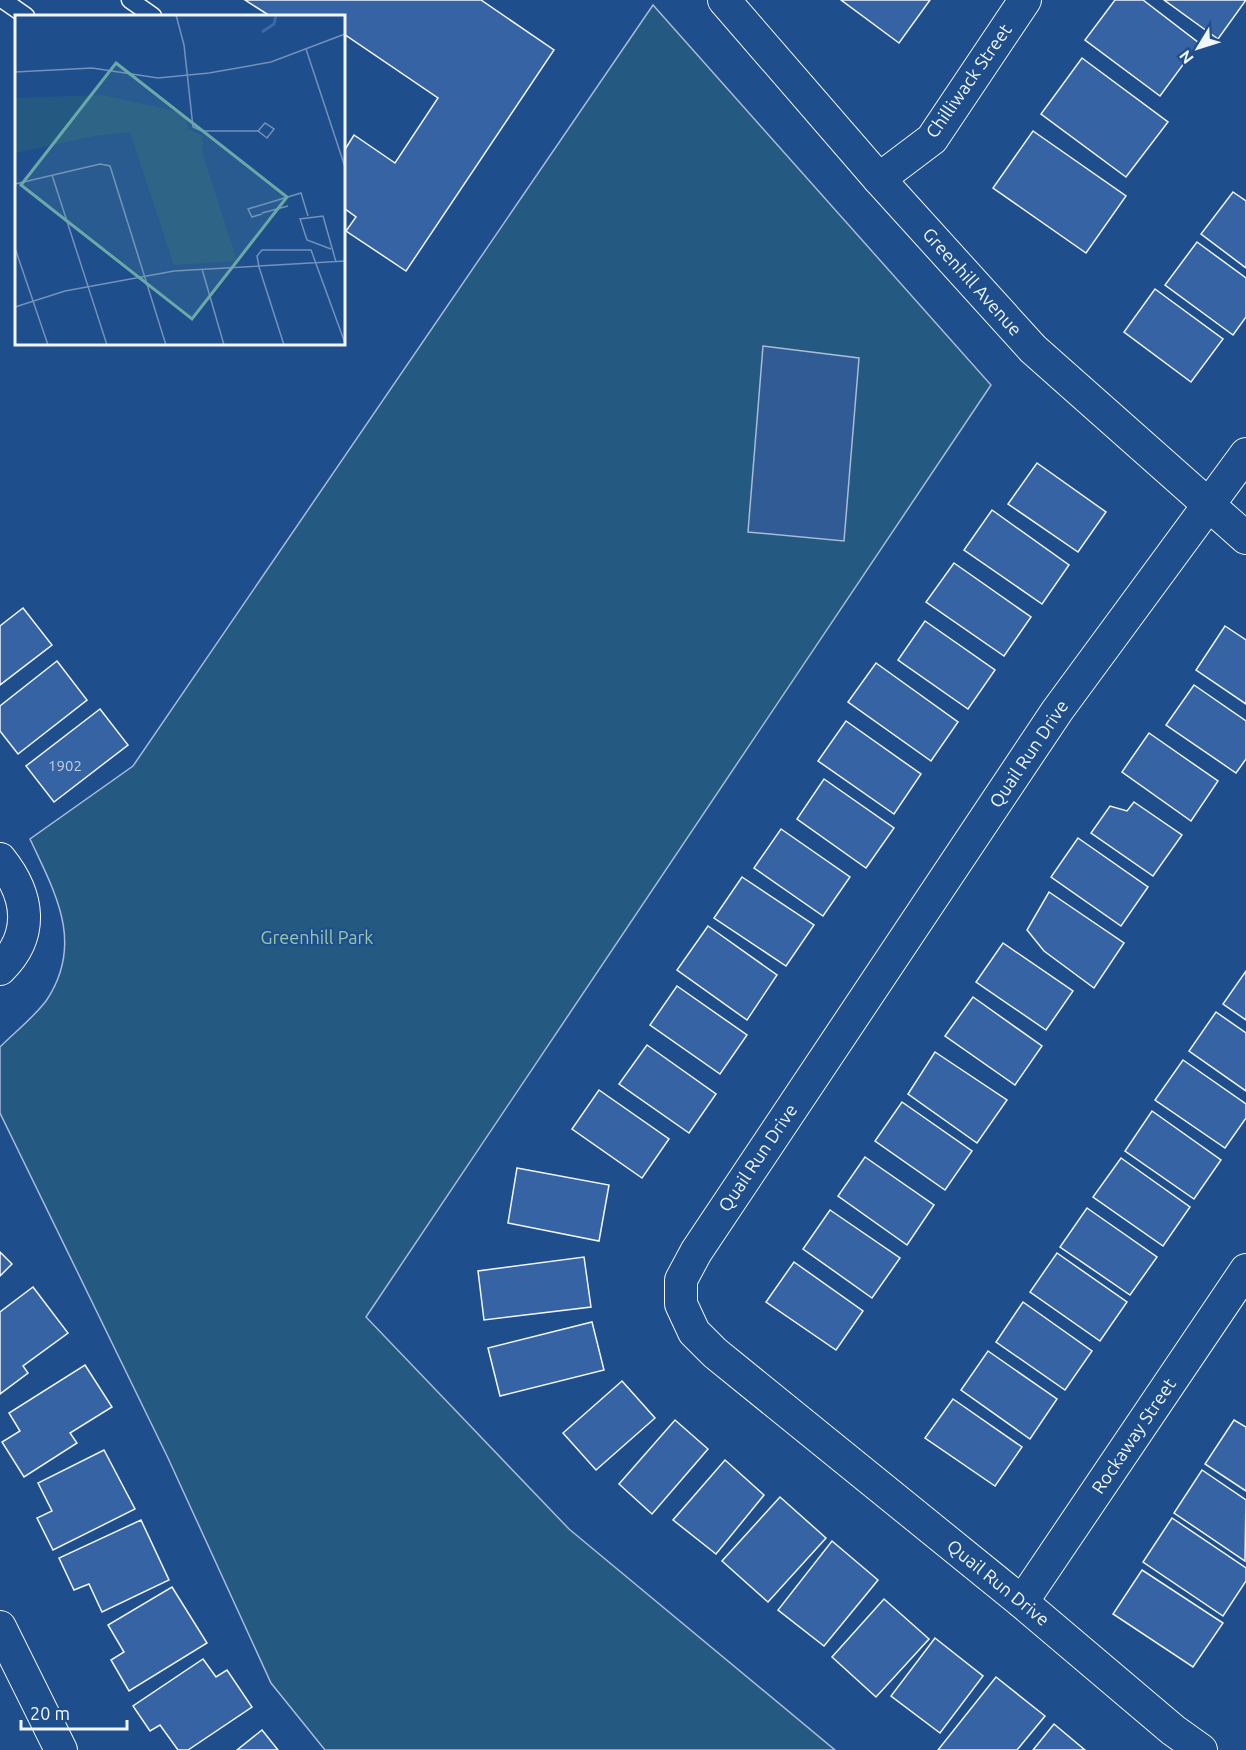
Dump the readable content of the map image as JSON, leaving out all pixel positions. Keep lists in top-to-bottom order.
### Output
{
  "streets": {
    "street": [
      "Chilliwack Street",
      "Greenhill Avenue",
      "Quail Run Drive",
      "Rockaway Street"
    ]
  },
  "crossings": [
    ["Chilliwack Street", "Greenhill Avenue"],
    ["Greenhill Avenue", "Quail Run Drive"],
    ["Quail Run Drive", "Rockaway Street"]
  ],
  "parks": ["Greenhill Park"],
  "house_numbers": ["1902"],
  "scale_bar": "20 m",
  "north": "bottom left"
}
